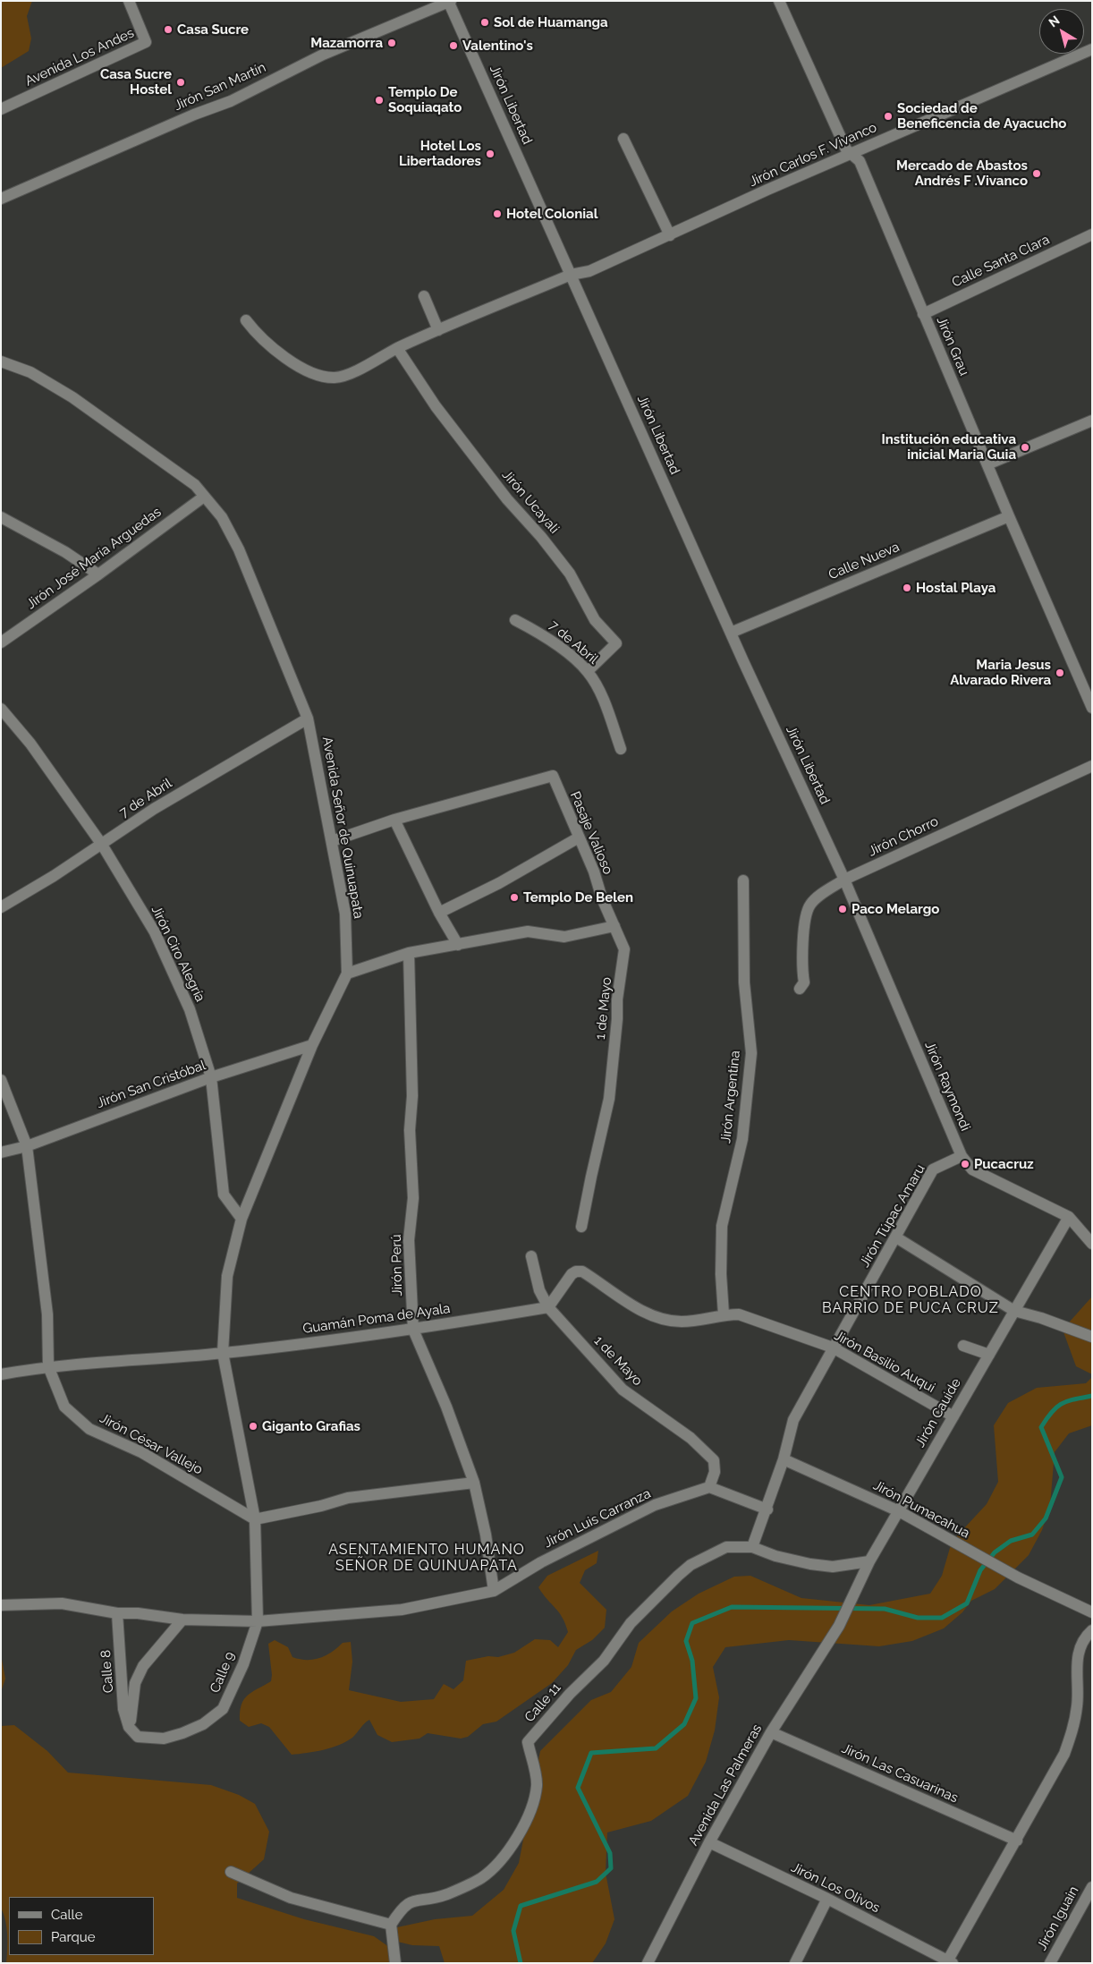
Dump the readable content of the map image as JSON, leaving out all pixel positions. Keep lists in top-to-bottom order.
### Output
{
  "streets": {
    "street": [
      "Avenida Los Andes",
      "Jirón San Martín",
      "Jirón Libertad",
      "Jirón Carlos F. Vivanco",
      "Calle Santa Clara",
      "Jirón Grau",
      "Jirón Ucayali",
      "Jirón José María Arguedas",
      "Calle Nueva",
      "7 de Abril",
      "Avenida Señor de Quinuapata",
      "Pasaje Valioso",
      "Jirón Chorro",
      "Jirón Ciro Alegría",
      "1 de Mayo",
      "Jirón San Cristóbal",
      "Jirón Raymondi",
      "Jirón Argentina",
      "Jirón Túpac Amaru",
      "Jirón Perú",
      "Guamán Poma de Ayala",
      "Jirón Basilio Auqui",
      "Jirón Cauide",
      "Jirón César Vallejo",
      "Jirón Pumacahua",
      "Jirón Luis Carranza",
      "Calle 8",
      "Calle 9",
      "Calle 11",
      "Jirón Las Casuarinas",
      "Avenida Las Palmeras",
      "Jirón Los Olivos",
      "Jirón Iguain"
    ]
  },
  "crossings": [
    ["Jirón San Martín", "Jirón Libertad"],
    ["Jirón Libertad", "Jirón Carlos F. Vivanco"],
    ["Jirón Libertad", "Calle Nueva"],
    ["Jirón Libertad", "Jirón Chorro"],
    ["Jirón Libertad", "Jirón Raymondi"],
    ["Jirón Carlos F. Vivanco", "Jirón Grau"],
    ["Calle Santa Clara", "Jirón Grau"],
    ["Jirón Grau", "Calle Nueva"],
    ["Jirón Ucayali", "7 de Abril"],
    ["Jirón José María Arguedas", "Avenida Señor de Quinuapata"],
    ["7 de Abril", "Avenida Señor de Quinuapata"],
    ["7 de Abril", "Jirón Ciro Alegría"],
    ["Avenida Señor de Quinuapata", "Jirón Ciro Alegría"],
    ["Avenida Señor de Quinuapata", "Jirón San Cristóbal"],
    ["Avenida Señor de Quinuapata", "Guamán Poma de Ayala"],
    ["Avenida Señor de Quinuapata", "Jirón César Vallejo"],
    ["Avenida Señor de Quinuapata", "Jirón Luis Carranza"],
    ["Avenida Señor de Quinuapata", "Calle 9"],
    ["Pasaje Valioso", "1 de Mayo"],
    ["Jirón Chorro", "Jirón Raymondi"],
    ["Jirón Ciro Alegría", "Jirón San Cristóbal"],
    ["1 de Mayo", "Guamán Poma de Ayala"],
    ["1 de Mayo", "Jirón Luis Carranza"],
    ["Jirón San Cristóbal", "Jirón César Vallejo"],
    ["Jirón Raymondi", "Jirón Túpac Amaru"],
    ["Jirón Raymondi", "Jirón Cauide"],
    ["Jirón Argentina", "Jirón Basilio Auqui"],
    ["Jirón Túpac Amaru", "Jirón Basilio Auqui"],
    ["Jirón Túpac Amaru", "Jirón Pumacahua"],
    ["Jirón Túpac Amaru", "Calle 11"],
    ["Jirón Perú", "Guamán Poma de Ayala"],
    ["Jirón Perú", "Jirón Luis Carranza"],
    ["Guamán Poma de Ayala", "Jirón César Vallejo"],
    ["Jirón Basilio Auqui", "Jirón Cauide"],
    ["Jirón Cauide", "Jirón Pumacahua"],
    ["Jirón Cauide", "Calle 11"],
    ["Jirón Cauide", "Avenida Las Palmeras"],
    ["Jirón Luis Carranza", "Calle 8"],
    ["Jirón Luis Carranza", "Calle 9"],
    ["Calle 8", "Calle 9"],
    ["Jirón Las Casuarinas", "Avenida Las Palmeras"],
    ["Avenida Las Palmeras", "Jirón Los Olivos"]
  ],
  "districts": ["CENTRO POBLADO BARRIO DE PUCA CRUZ", "ASENTAMIENTO HUMANO SEÑOR DE QUINUAPATA"],
  "places": [
    "Sol de Huamanga",
    "Casa Sucre",
    "Mazamorra",
    "Valentino's",
    "Casa Sucre Hostel",
    "Templo De Soquiaqato",
    "Sociedad de Beneficencia de Ayacucho",
    "Hotel Los Libertadores",
    "Mercado de Abastos Andrés F .Vivanco",
    "Hotel Colonial",
    "Institución educativa inicial Maria Guia",
    "Hostal Playa",
    "Maria Jesus Alvarado Rivera",
    "Templo De Belen",
    "Paco Melargo",
    "Pucacruz",
    "Giganto Grafias"
  ],
  "legend": ["Calle", "Parque"],
  "north": "top left"
}
